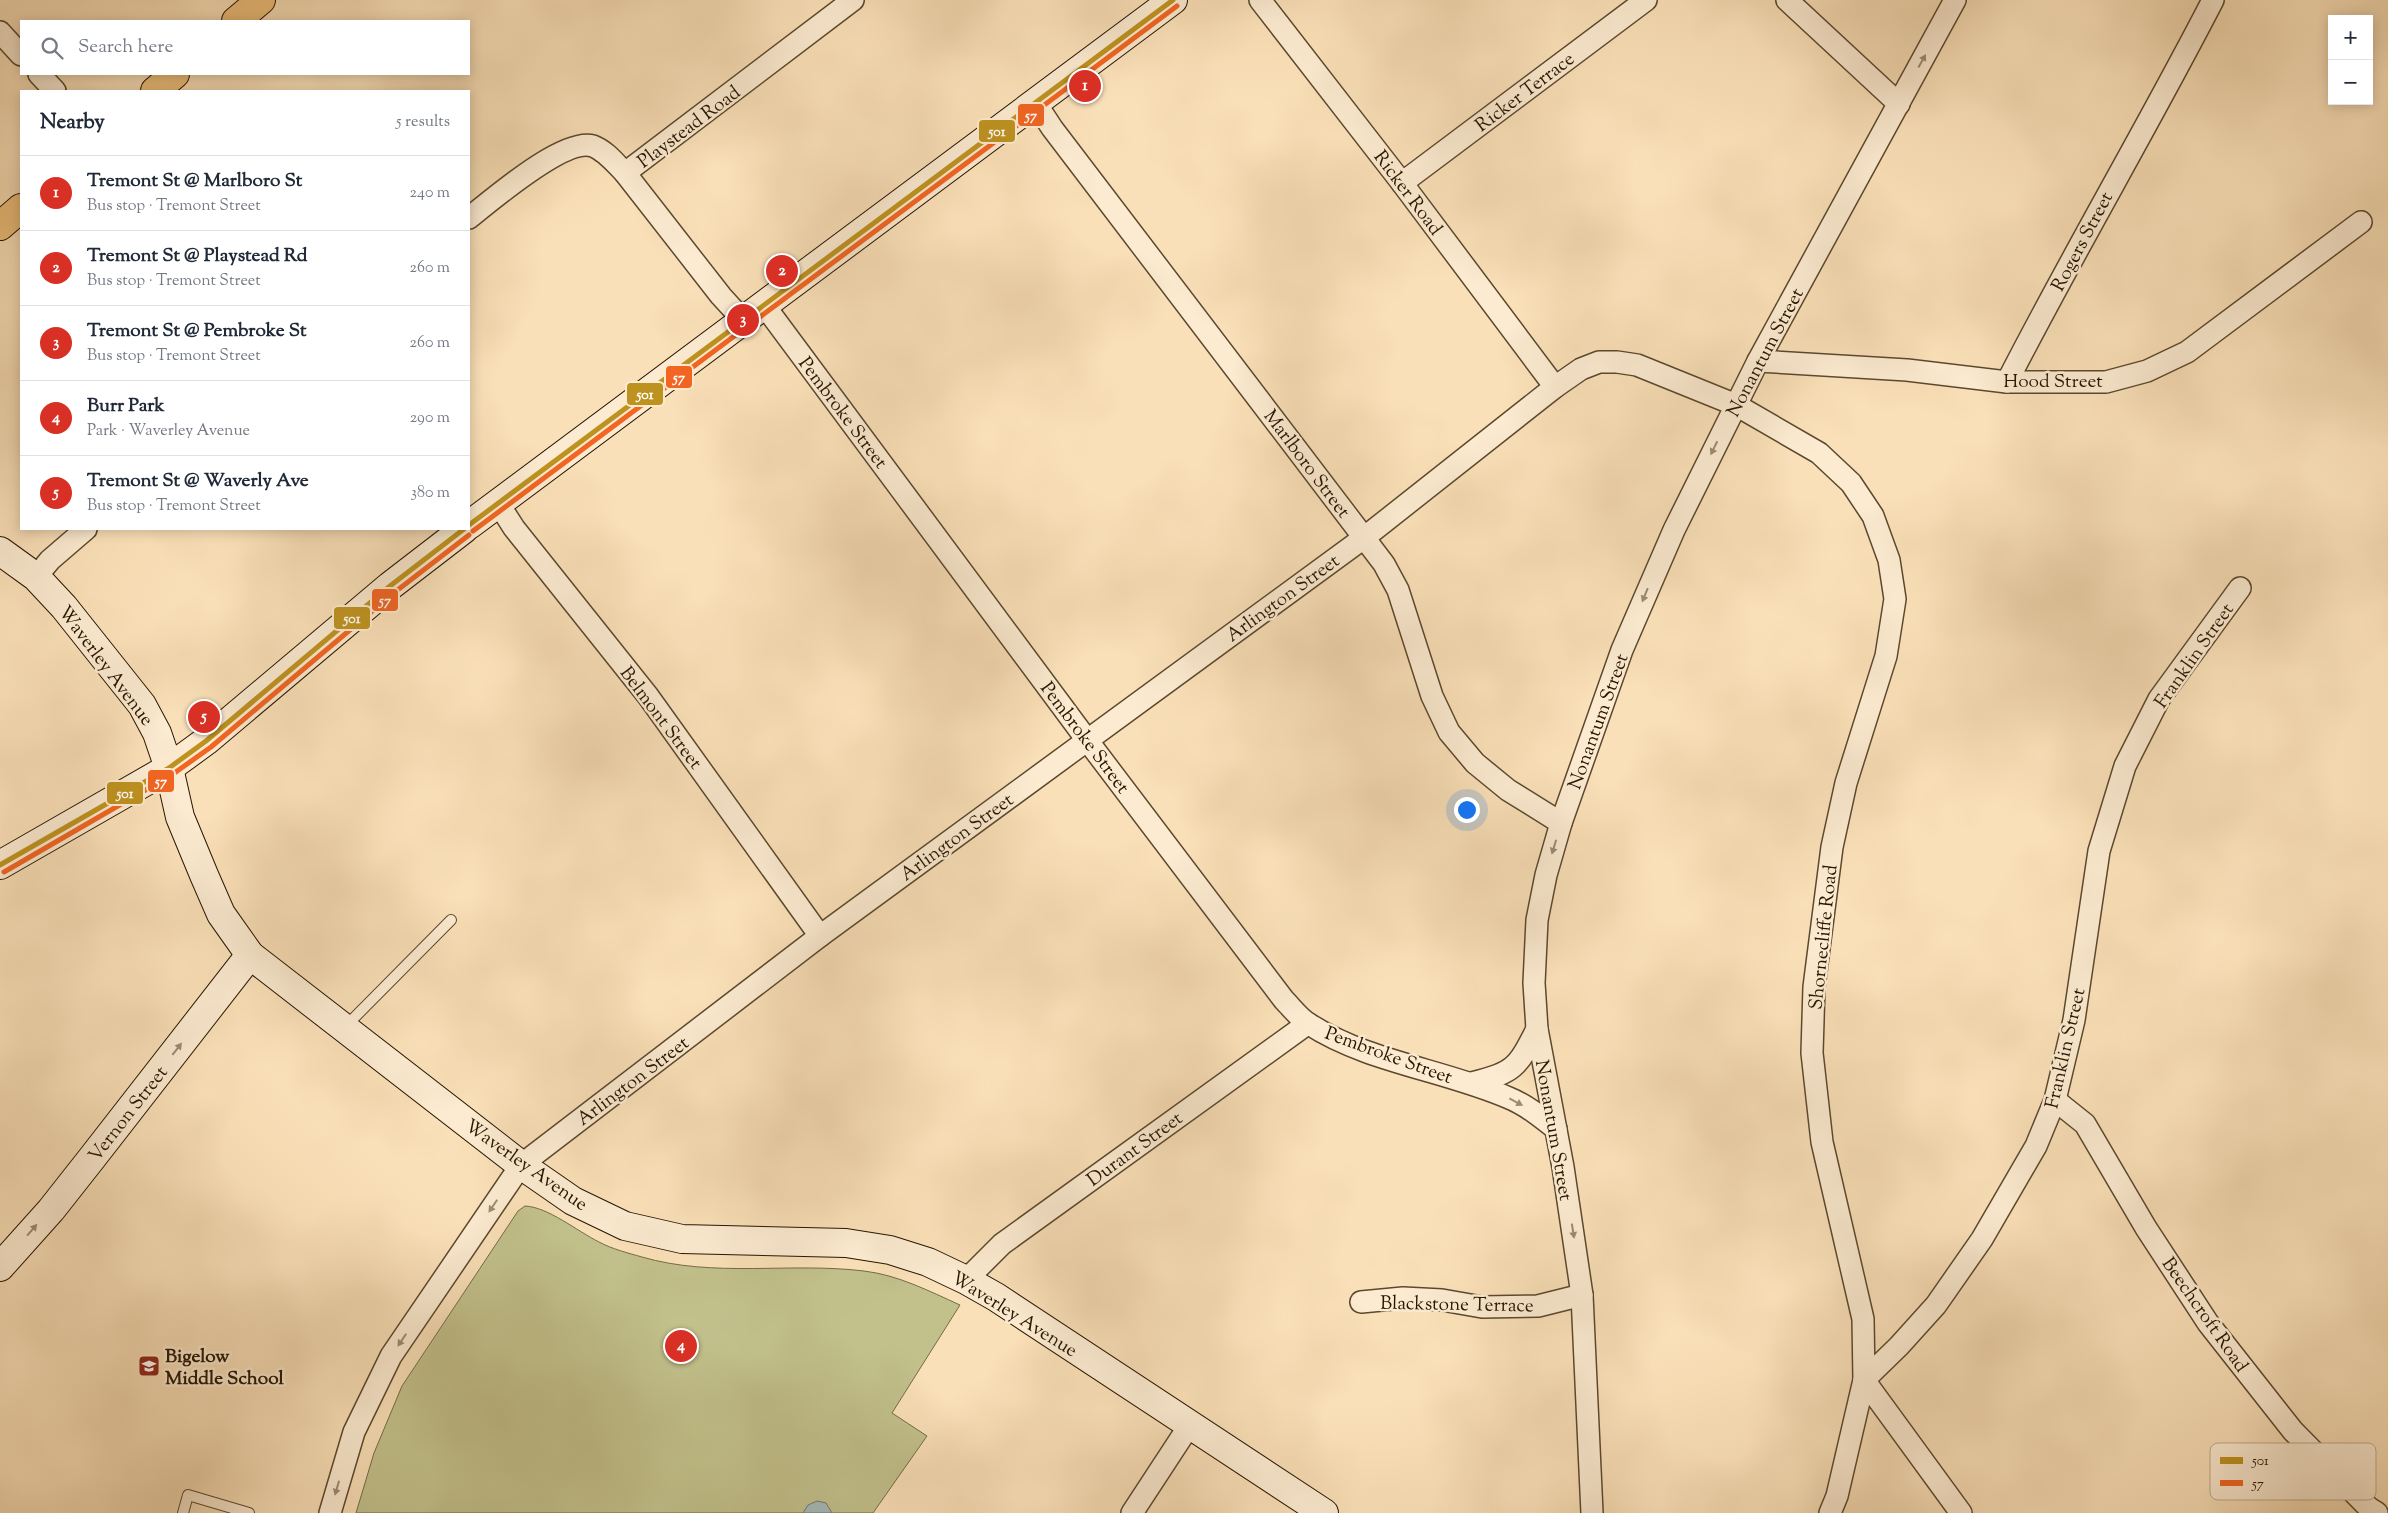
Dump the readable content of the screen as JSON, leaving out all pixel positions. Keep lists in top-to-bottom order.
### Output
{
  "streets": {
    "street": [
      "Ricker Terrace",
      "Playstead Road",
      "Ricker Road",
      "Rogers Street",
      "Nonantum Street",
      "Hood Street",
      "Pembroke Street",
      "Marlboro Street",
      "Arlington Street",
      "Franklin Street",
      "Waverley Avenue",
      "Belmont Street",
      "Shornecliffe Road",
      "Vernon Street",
      "Durant Street",
      "Blackstone Terrace",
      "Beechcroft Road"
    ]
  },
  "crossings": [
    ["Ricker Terrace", "Ricker Road"],
    ["Playstead Road", "Pembroke Street"],
    ["Ricker Road", "Arlington Street"],
    ["Rogers Street", "Hood Street"],
    ["Nonantum Street", "Hood Street"],
    ["Nonantum Street", "Pembroke Street"],
    ["Nonantum Street", "Marlboro Street"],
    ["Nonantum Street", "Arlington Street"],
    ["Nonantum Street", "Shornecliffe Road"],
    ["Nonantum Street", "Blackstone Terrace"],
    ["Pembroke Street", "Arlington Street"],
    ["Pembroke Street", "Durant Street"],
    ["Marlboro Street", "Arlington Street"],
    ["Arlington Street", "Waverley Avenue"],
    ["Arlington Street", "Belmont Street"],
    ["Arlington Street", "Shornecliffe Road"],
    ["Franklin Street", "Shornecliffe Road"],
    ["Franklin Street", "Beechcroft Road"],
    ["Waverley Avenue", "Vernon Street"],
    ["Waverley Avenue", "Durant Street"]
  ],
  "one_way": ["Vernon Street"],
  "places": {
    "school or university": ["Bigelow Middle School"]
  },
  "lines": ["transit line 501", "transit line 57"],
  "legend": ["501", "57"],
  "page": {
    "map_buttons": ["+", "−"],
    "search": "Search here",
    "pins": [
      "1",
      "2",
      "3",
      "5",
      "4"
    ],
    "heading": ["Nearby", "5 results"],
    "list": [
      {
        "mark": "1",
        "name": "Tremont St @ Marlboro St",
        "note": "Bus stop · Tremont Street",
        "value": "240 m"
      },
      {
        "mark": "2",
        "name": "Tremont St @ Playstead Rd",
        "note": "Bus stop · Tremont Street",
        "value": "260 m"
      },
      {
        "mark": "3",
        "name": "Tremont St @ Pembroke St",
        "note": "Bus stop · Tremont Street",
        "value": "260 m"
      },
      {
        "mark": "4",
        "name": "Burr Park",
        "note": "Park · Waverley Avenue",
        "value": "290 m"
      },
      {
        "mark": "5",
        "name": "Tremont St @ Waverly Ave",
        "note": "Bus stop · Tremont Street",
        "value": "380 m"
      }
    ]
  }
}
